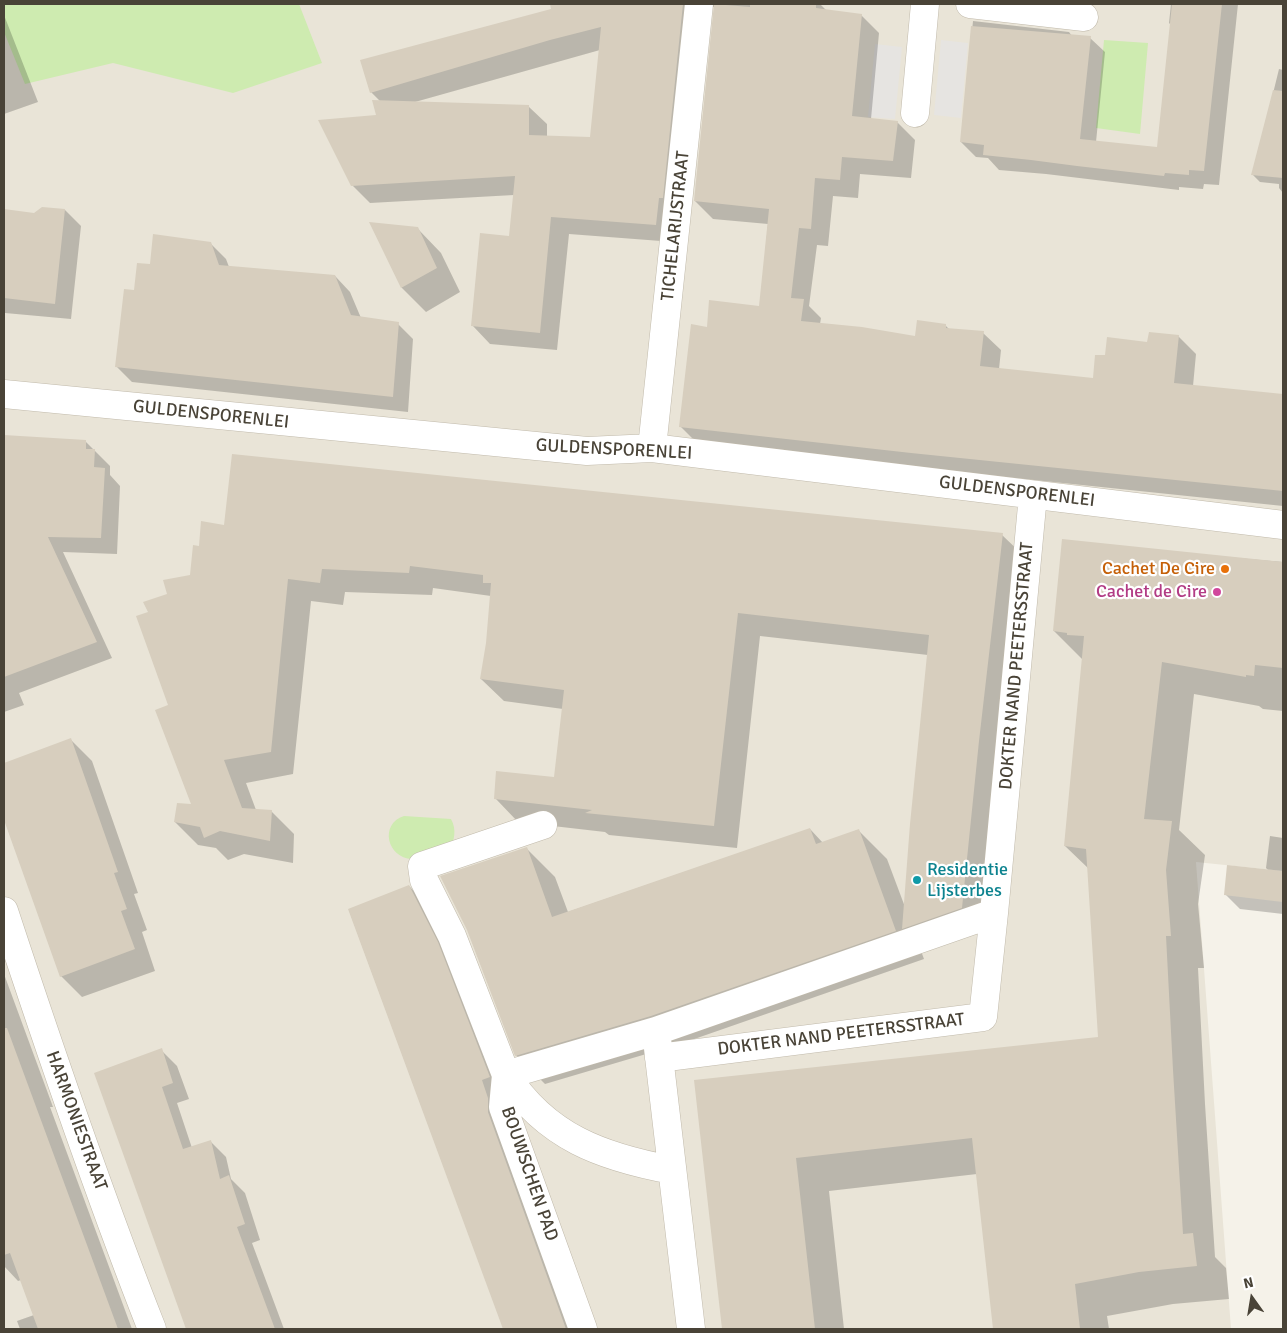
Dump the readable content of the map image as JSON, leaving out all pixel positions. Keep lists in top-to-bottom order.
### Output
{
  "streets": {
    "street": [
      "TICHELARIJSTRAAT",
      "GULDENSPORENLEI",
      "DOKTER NAND PEETERSSTRAAT",
      "HARMONIESTRAAT",
      "BOUWSCHEN PAD"
    ]
  },
  "crossings": [
    ["TICHELARIJSTRAAT", "GULDENSPORENLEI"],
    ["GULDENSPORENLEI", "DOKTER NAND PEETERSSTRAAT"]
  ],
  "places": ["Cachet De Cire", "Cachet de Cire", "Residentie Lijsterbes"],
  "north": "top"
}
